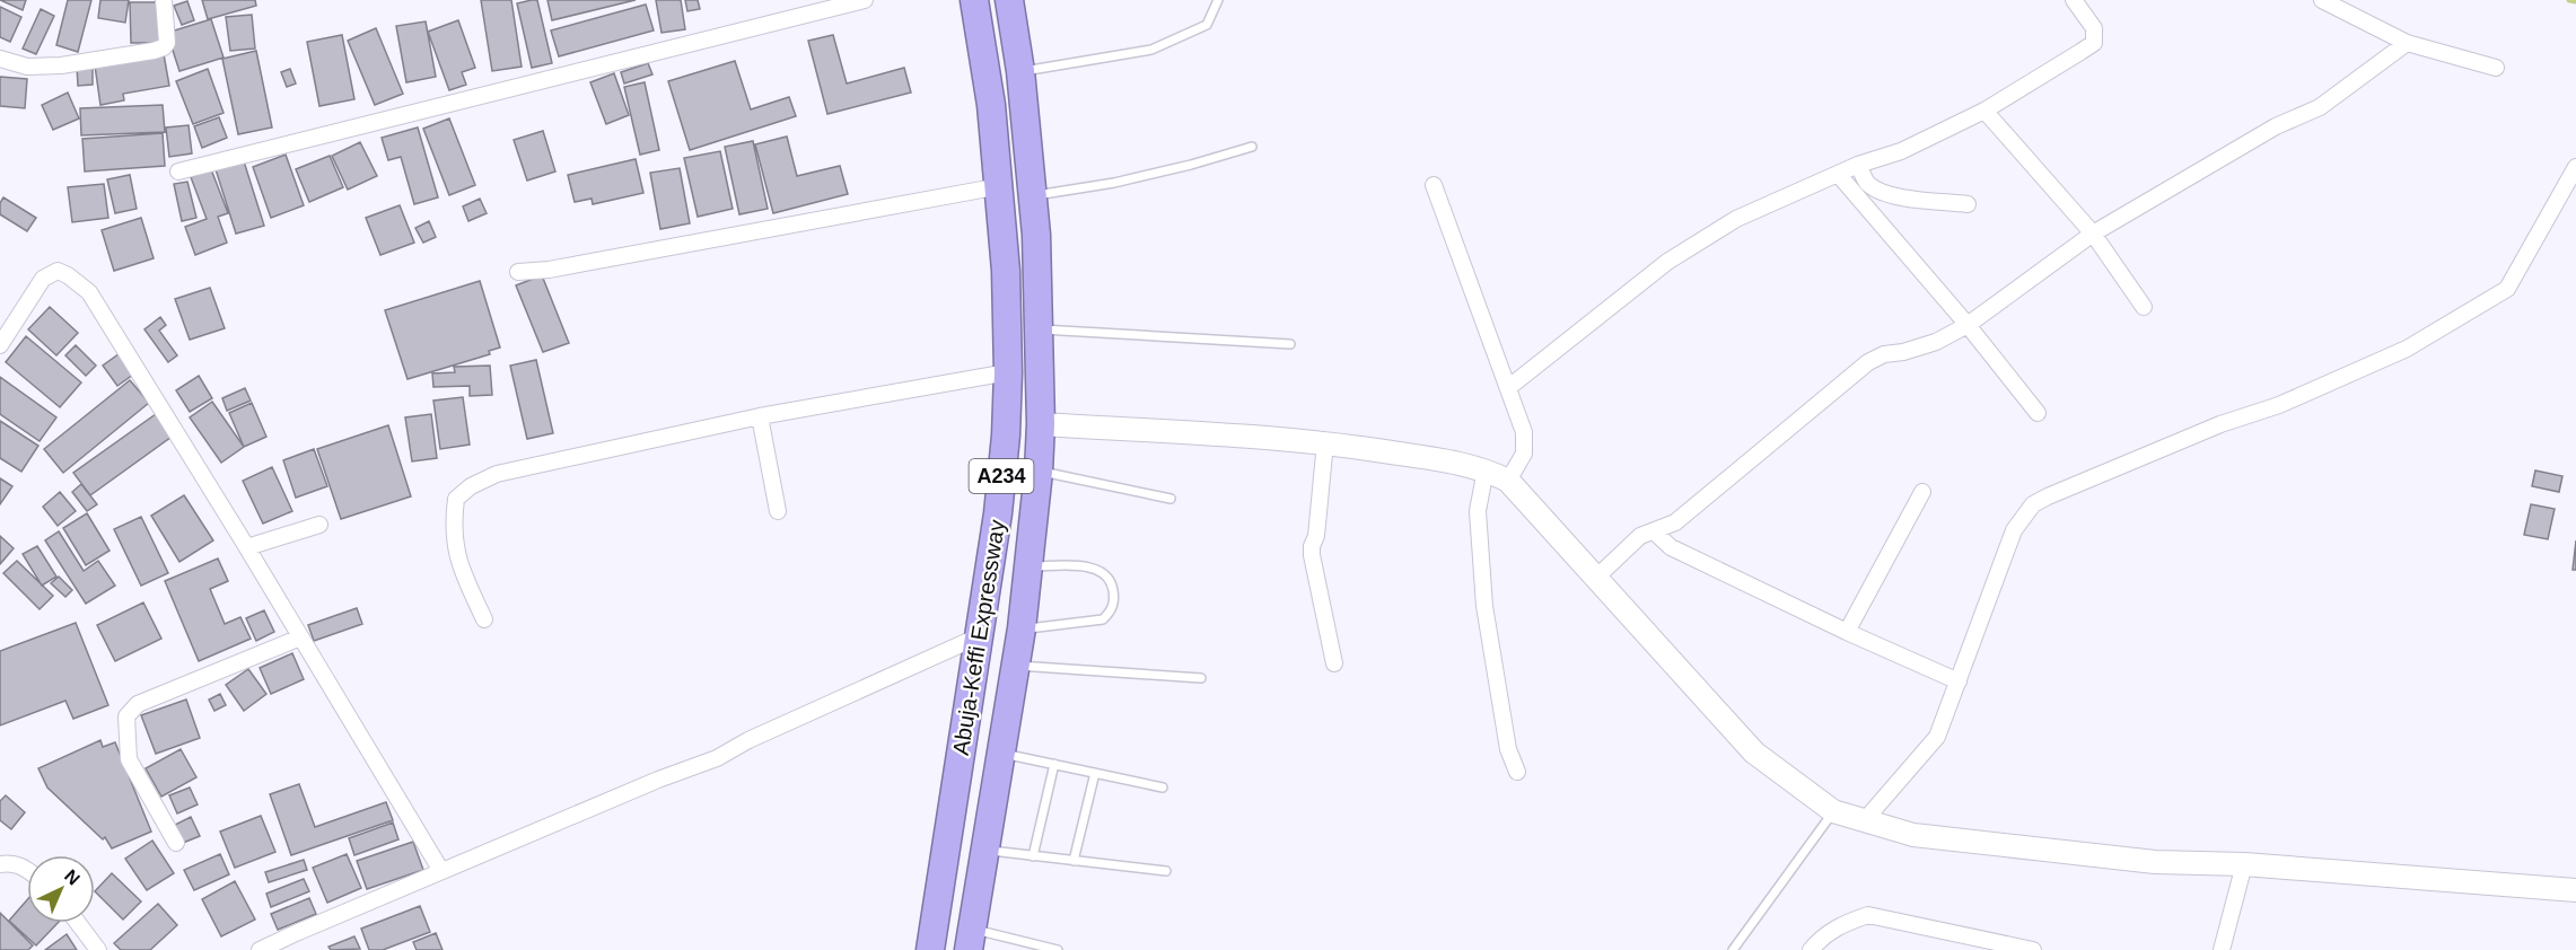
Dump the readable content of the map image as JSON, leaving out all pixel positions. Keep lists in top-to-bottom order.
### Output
{
  "streets": {
    "highway": ["A234", "Abuja-Keffi Expressway"]
  },
  "north": "top right"
}
